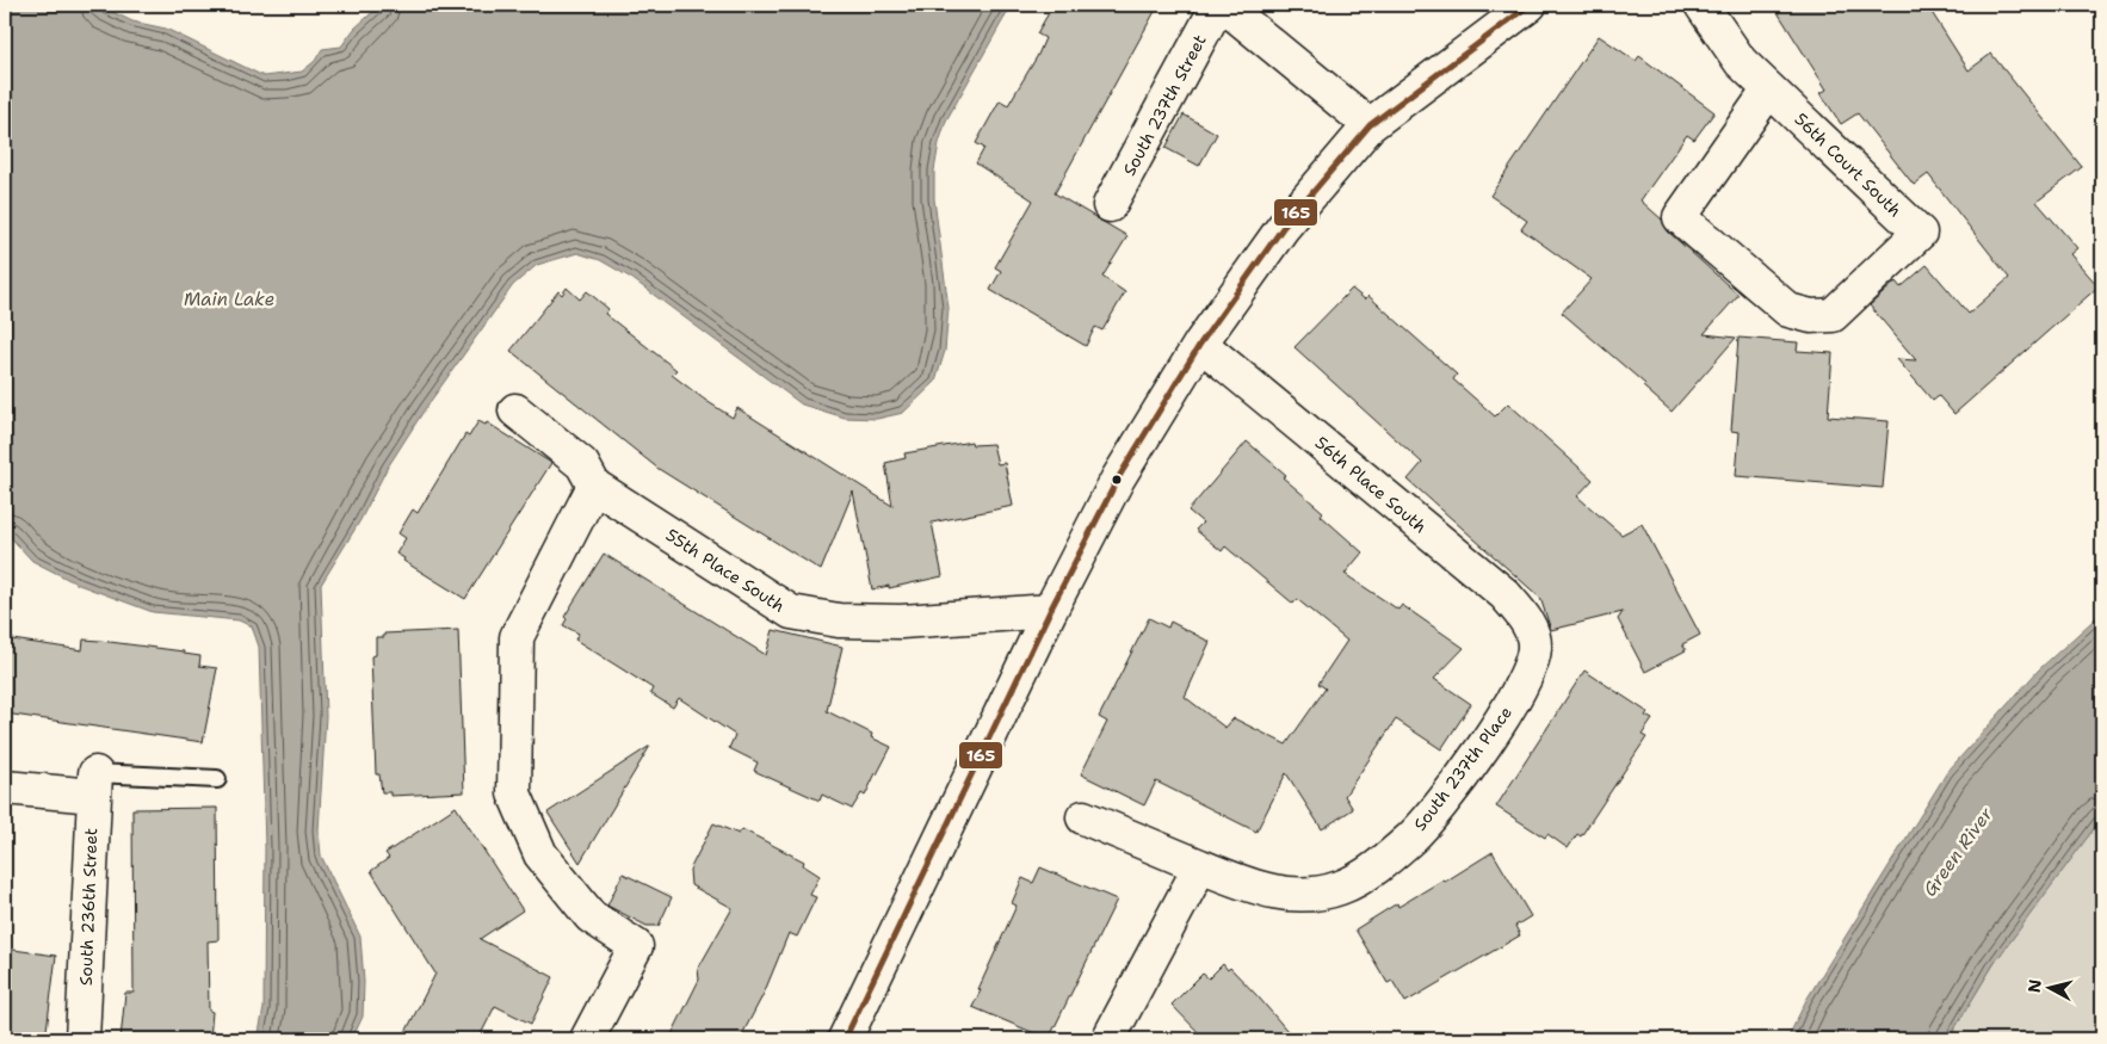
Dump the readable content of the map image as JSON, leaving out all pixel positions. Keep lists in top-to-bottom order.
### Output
{
  "streets": {
    "street": [
      "South 237th Street",
      "56th Court South",
      "56th Place South",
      "55th Place South",
      "South 237th Place",
      "South 236th Street"
    ]
  },
  "crossings": [
    ["56th Place South", "South 237th Place"]
  ],
  "water": ["Main Lake", "Green River"],
  "lines": ["transit line 165"],
  "north": "left"
}
